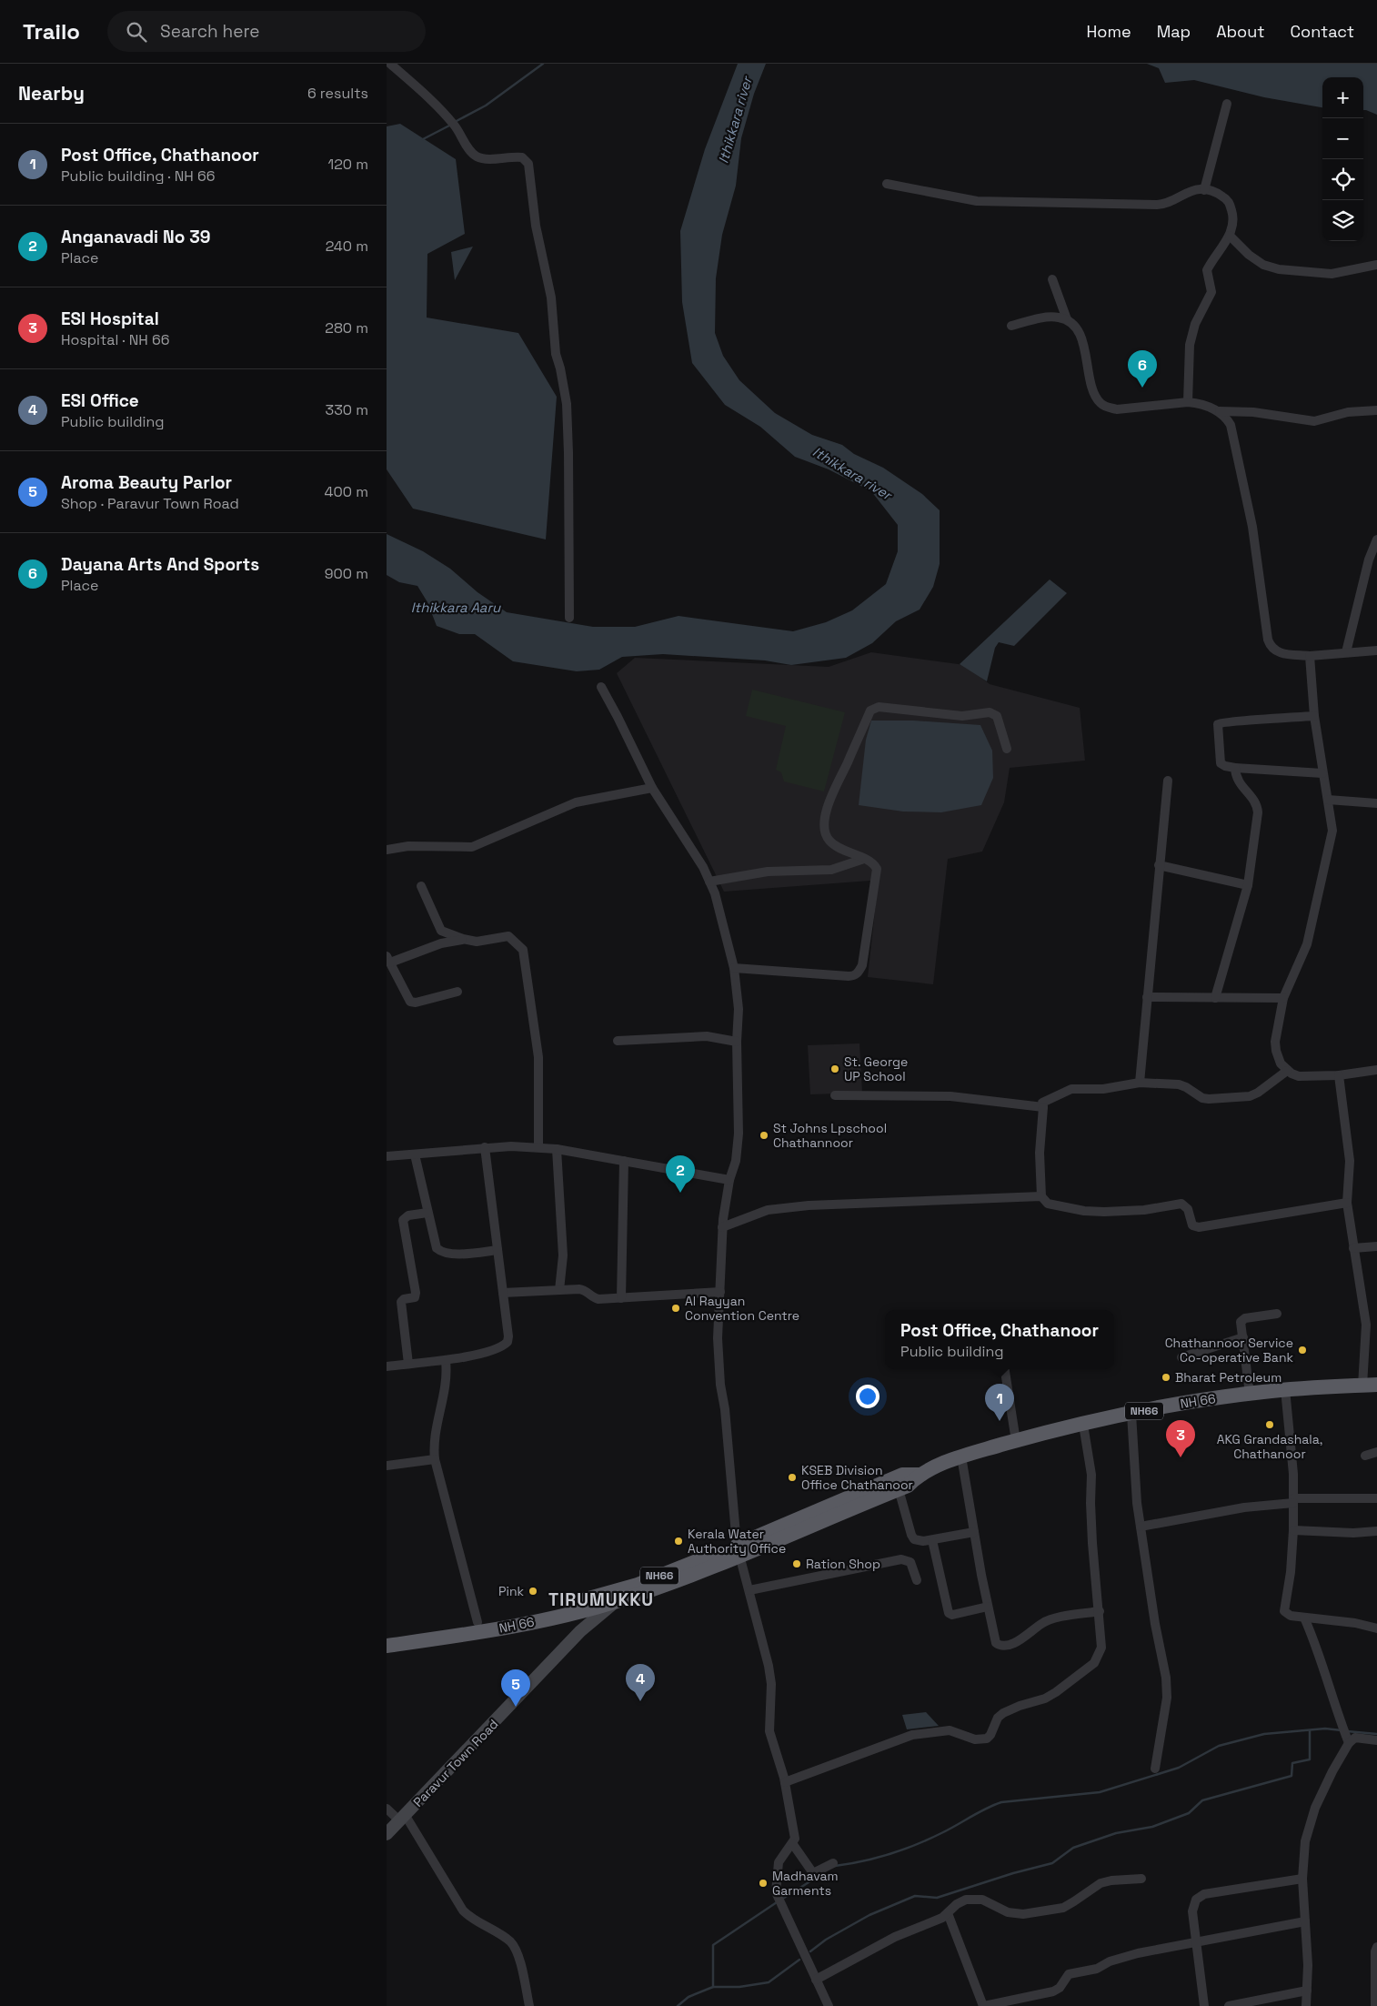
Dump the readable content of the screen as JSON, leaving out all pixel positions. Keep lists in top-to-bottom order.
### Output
{
  "streets": {
    "highway": ["NH 66", "NH66"],
    "main road": ["Paravur Town Road"]
  },
  "crossings": [
    ["NH 66", "Paravur Town Road"]
  ],
  "districts": ["TIRUMUKKU"],
  "water": ["Ithikkara river", "Ithikkara Aaru"],
  "places": [
    "St. George UP School",
    "St Johns Lpschool Chathannoor",
    "Al Rayyan Convention Centre",
    "Chathannoor Service Co-operative Bank",
    "Bharat Petroleum",
    "AKG Grandashala, Chathanoor",
    "KSEB Division Office Chathanoor",
    "Kerala Water Authority Office",
    "Ration Shop",
    "Pink",
    "Madhavam Garments"
  ],
  "page": {
    "header": "Trailo",
    "search": "Search here",
    "nav": [
      "Home",
      "Map",
      "About",
      "Contact"
    ],
    "heading": ["Nearby", "6 results"],
    "map_buttons": ["+", "−"],
    "list": [
      {
        "mark": "1",
        "name": "Post Office, Chathanoor",
        "note": "Public building · NH 66",
        "value": "120 m"
      },
      {
        "mark": "2",
        "name": "Anganavadi No 39",
        "note": "Place",
        "value": "240 m"
      },
      {
        "mark": "3",
        "name": "ESI Hospital",
        "note": "Hospital · NH 66",
        "value": "280 m"
      },
      {
        "mark": "4",
        "name": "ESI Office",
        "note": "Public building",
        "value": "330 m"
      },
      {
        "mark": "5",
        "name": "Aroma Beauty Parlor",
        "note": "Shop · Paravur Town Road",
        "value": "400 m"
      },
      {
        "mark": "6",
        "name": "Dayana Arts And Sports",
        "note": "Place",
        "value": "900 m"
      }
    ],
    "pins": [
      "6",
      "2",
      "1",
      "3",
      "4",
      "5"
    ],
    "popup": ["Post Office, Chathanoor", "Public building"]
  }
}
